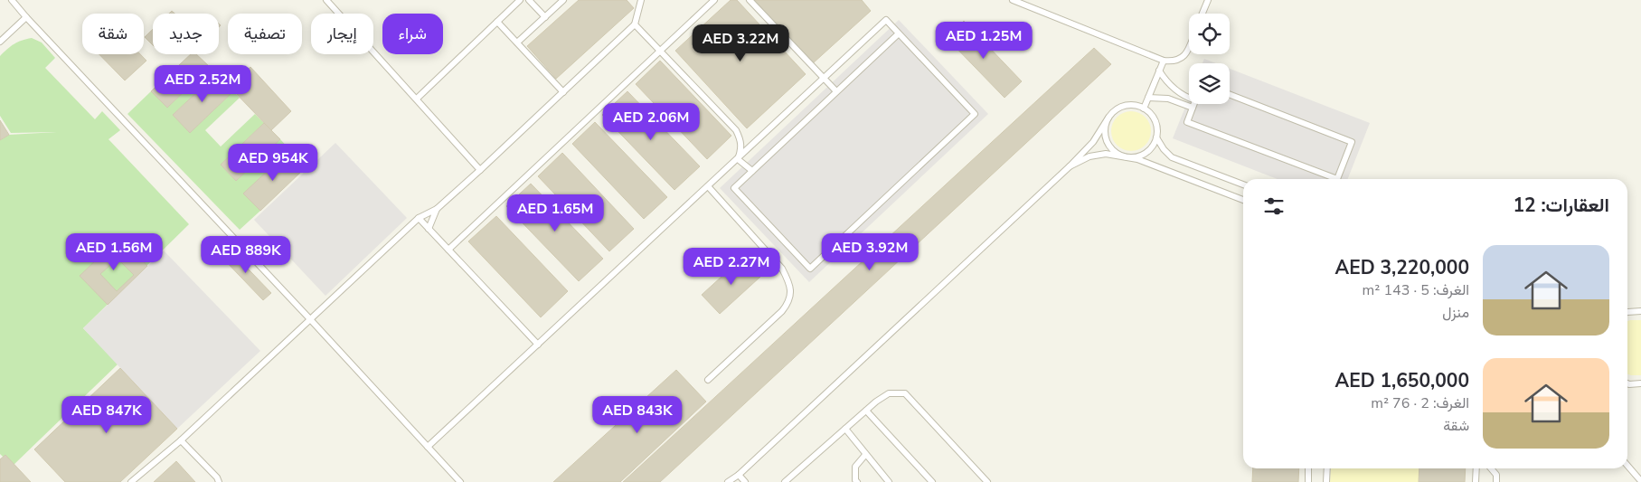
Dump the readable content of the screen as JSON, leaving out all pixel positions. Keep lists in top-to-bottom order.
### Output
{
  "page": {
    "chip": [
      "شراء",
      "إيجار",
      "تصفية",
      "جديد",
      "شقة"
    ],
    "price": [
      "AED 1.25M",
      "AED 3.22M",
      "AED 2.52M",
      "AED 2.06M",
      "AED 954K",
      "AED 1.65M",
      "AED 1.56M",
      "AED 3.92M",
      "AED 889K",
      "AED 2.27M",
      "AED 847K",
      "AED 843K"
    ],
    "heading": "العقارات: 12",
    "list": [
      {
        "name": "AED 3,220,000",
        "note": "الغرف: 5 · 143 m² · منزل"
      },
      {
        "name": "AED 1,650,000",
        "note": "الغرف: 2 · 76 m² · شقة"
      }
    ]
  }
}
